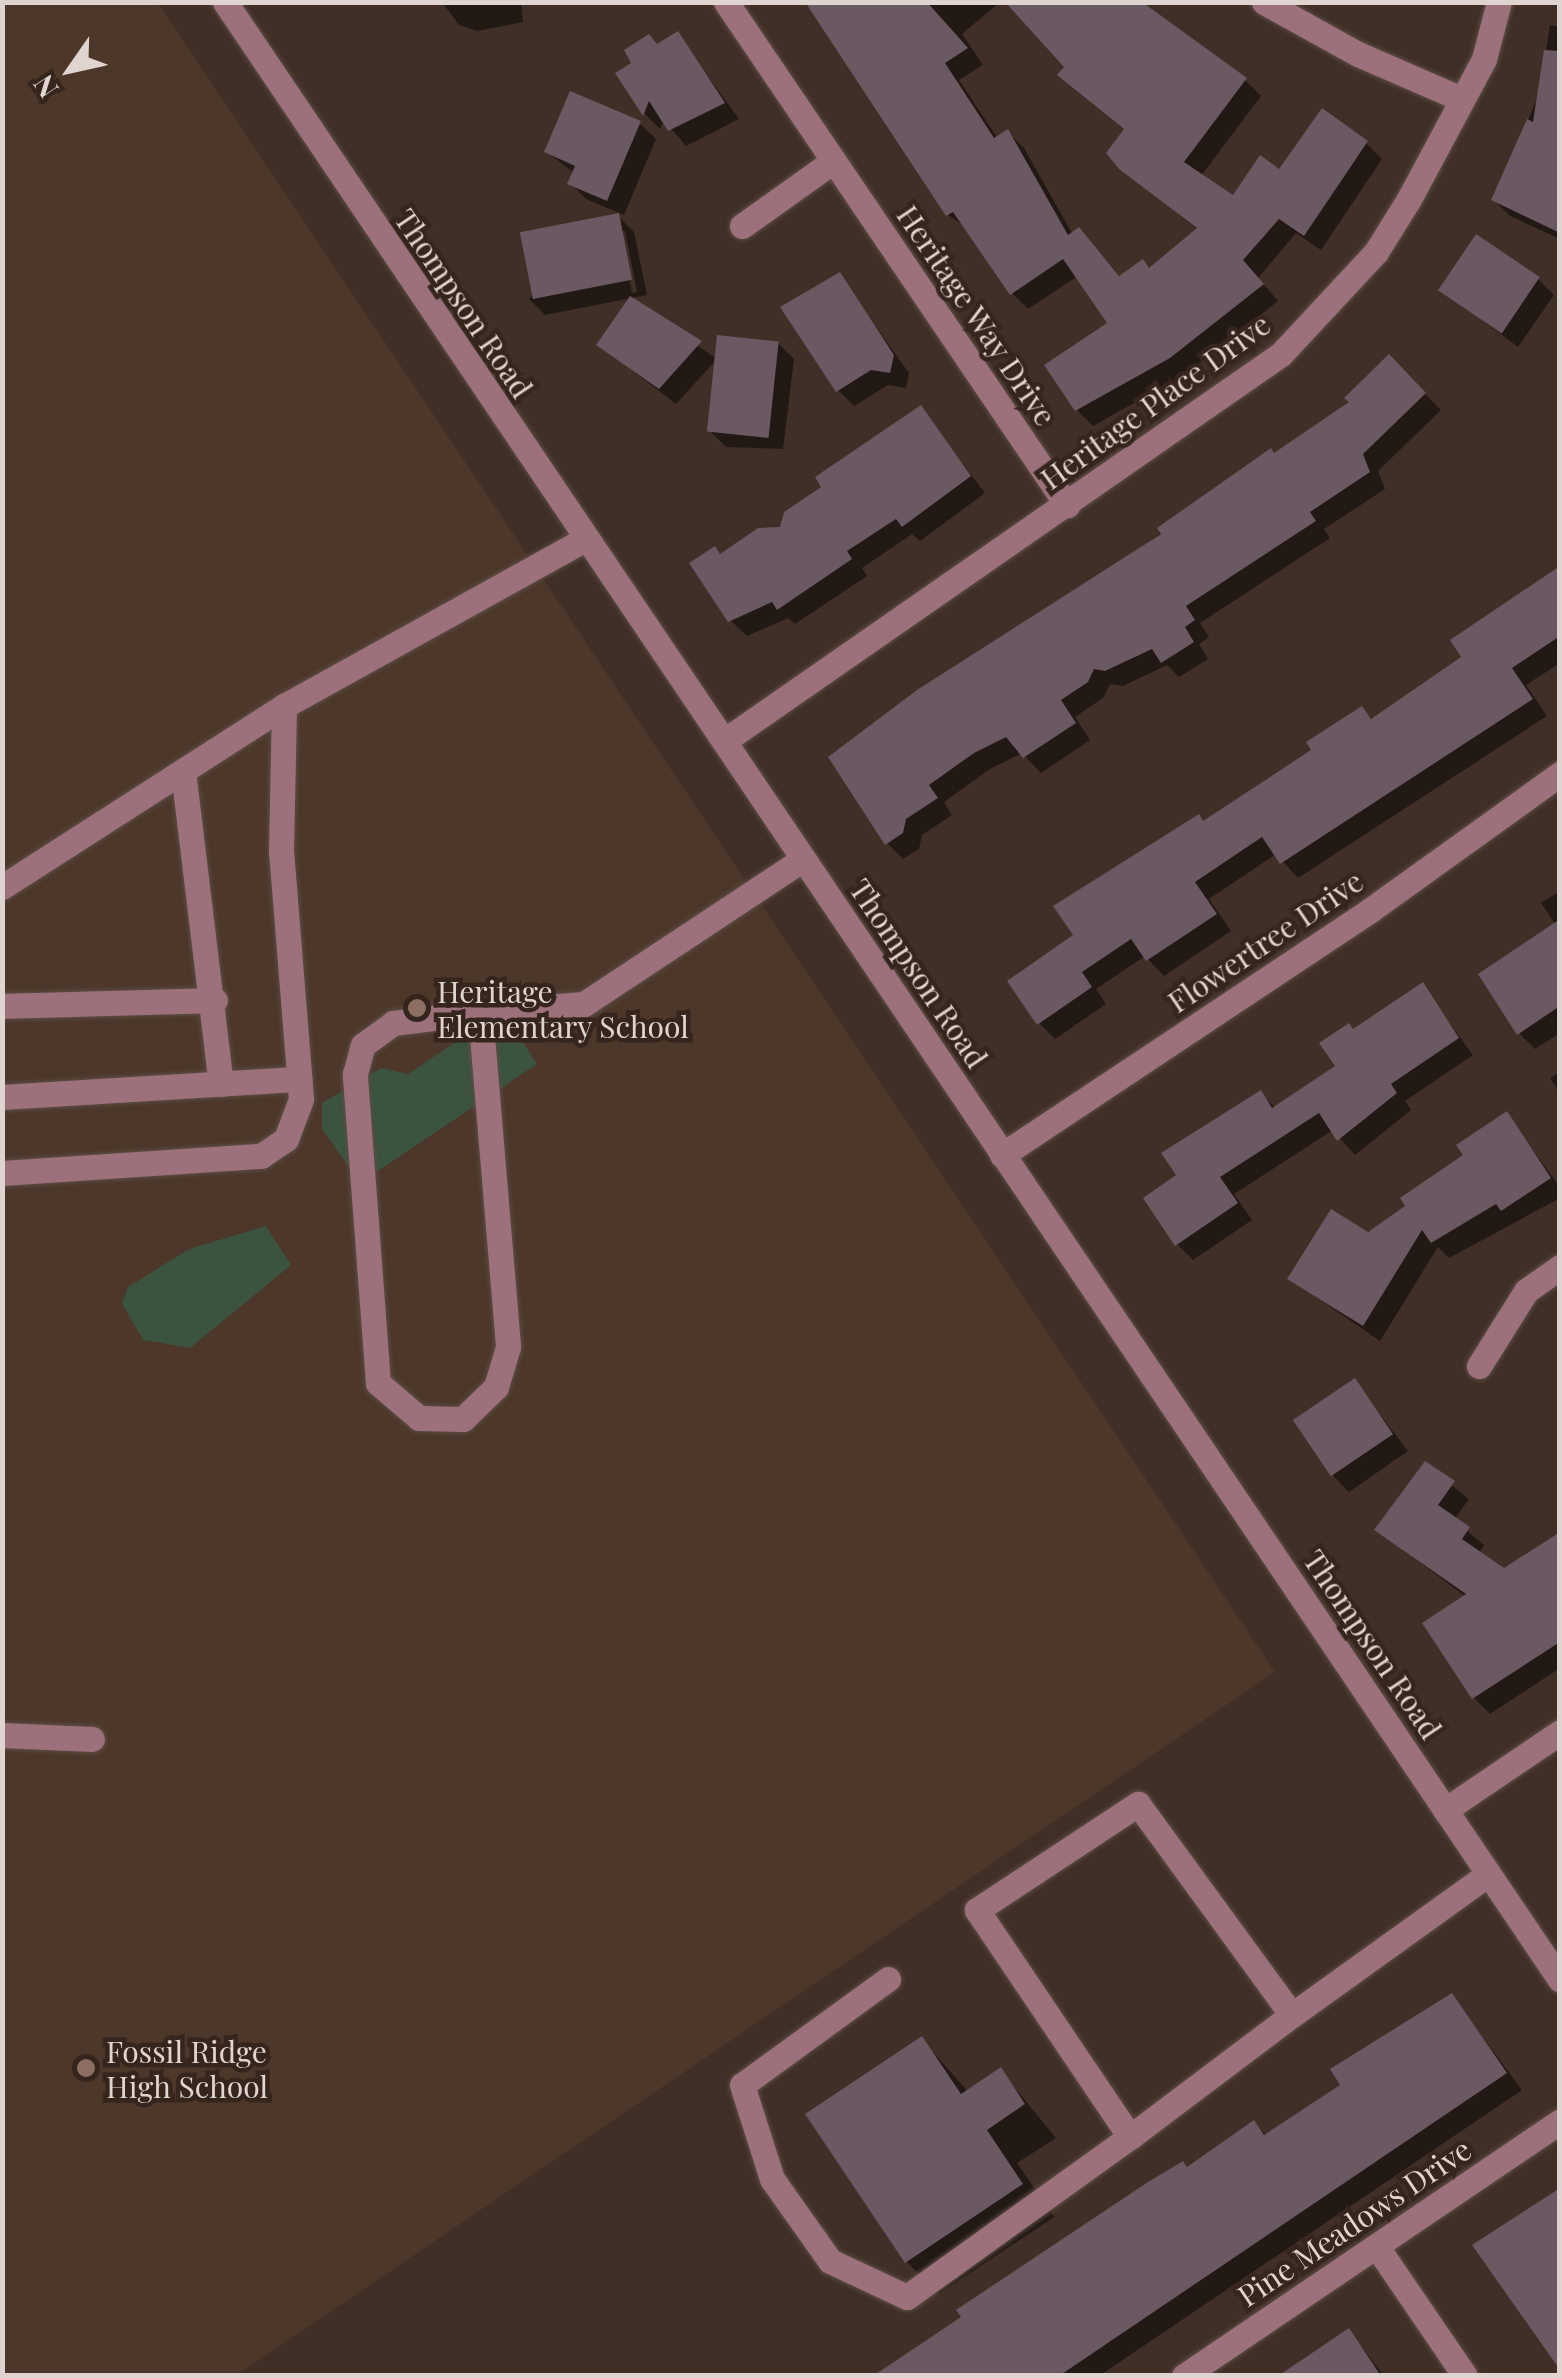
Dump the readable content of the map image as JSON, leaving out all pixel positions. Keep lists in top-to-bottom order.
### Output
{
  "streets": {
    "street": [
      "Thompson Road",
      "Heritage Way Drive",
      "Heritage Place Drive",
      "Flowertree Drive",
      "Pine Meadows Drive"
    ]
  },
  "crossings": [
    ["Thompson Road", "Heritage Place Drive"],
    ["Thompson Road", "Flowertree Drive"],
    ["Heritage Way Drive", "Heritage Place Drive"]
  ],
  "places": ["Heritage Elementary School", "Fossil Ridge High School"],
  "north": "bottom left"
}
